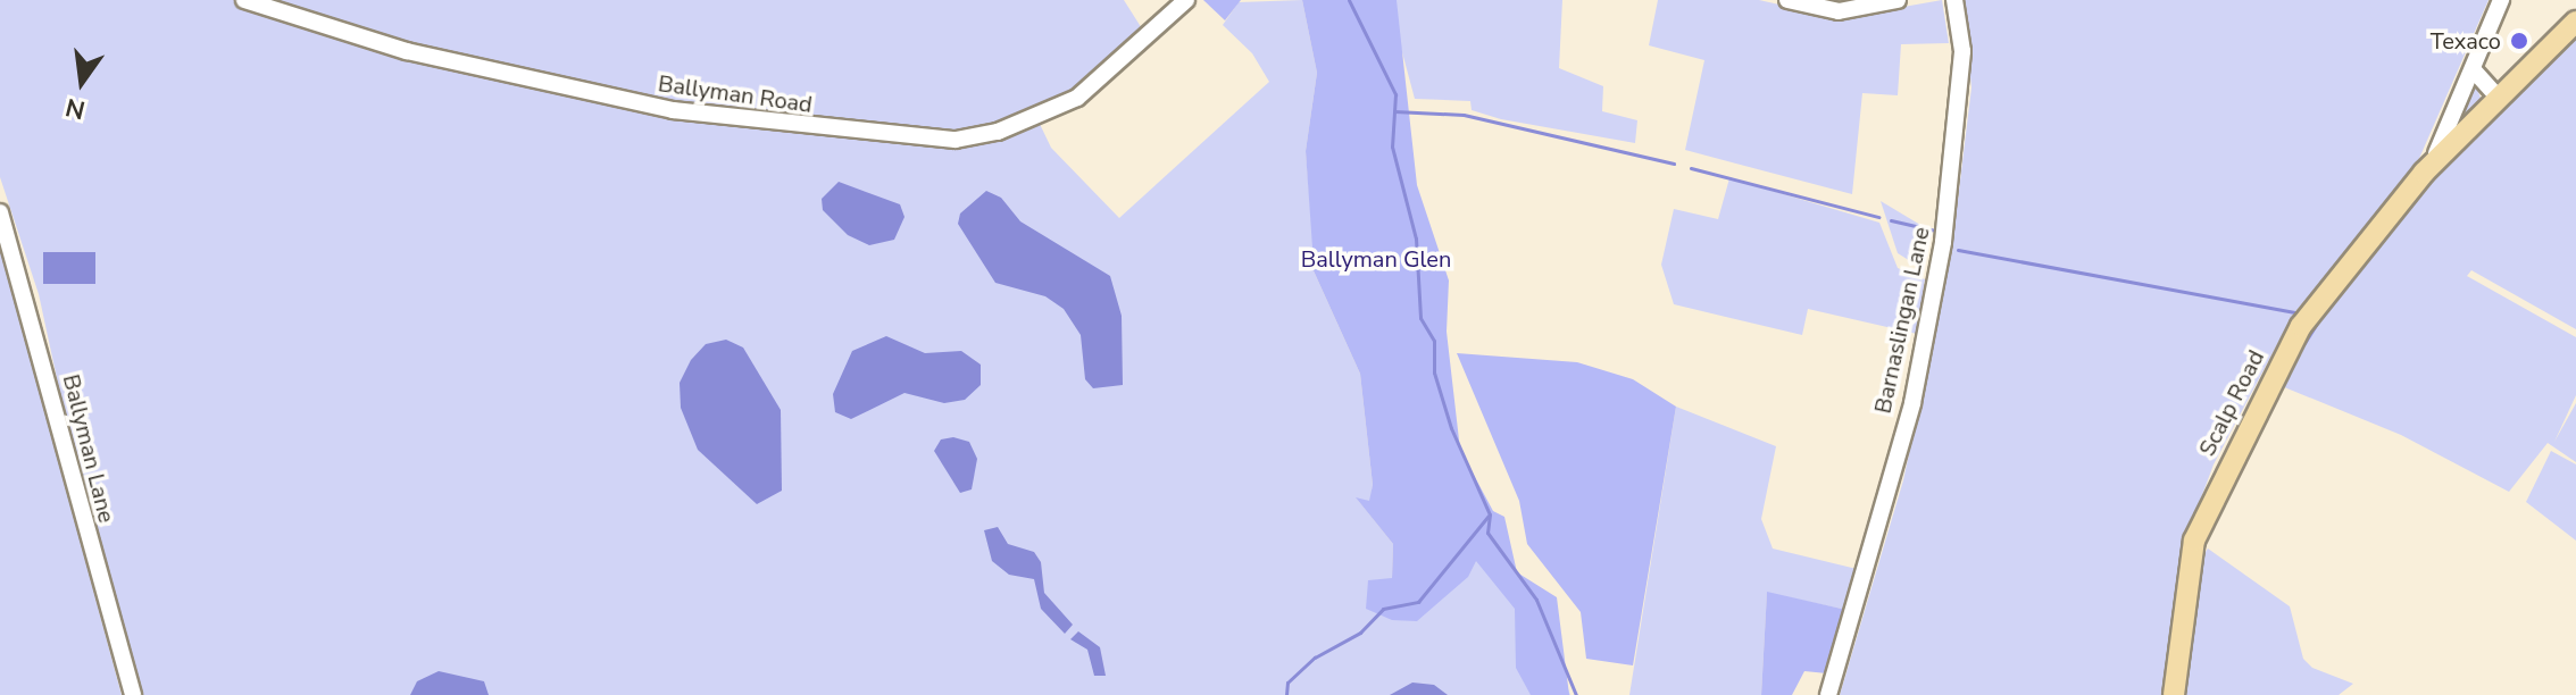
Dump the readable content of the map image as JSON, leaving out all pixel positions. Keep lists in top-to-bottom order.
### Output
{
  "streets": {
    "main road": ["Scalp Road"],
    "street": ["Ballyman Road", "Barnaslingan Lane", "Ballyman Lane"]
  },
  "parks": ["Ballyman Glen"],
  "places": ["Texaco"],
  "north": "bottom"
}
